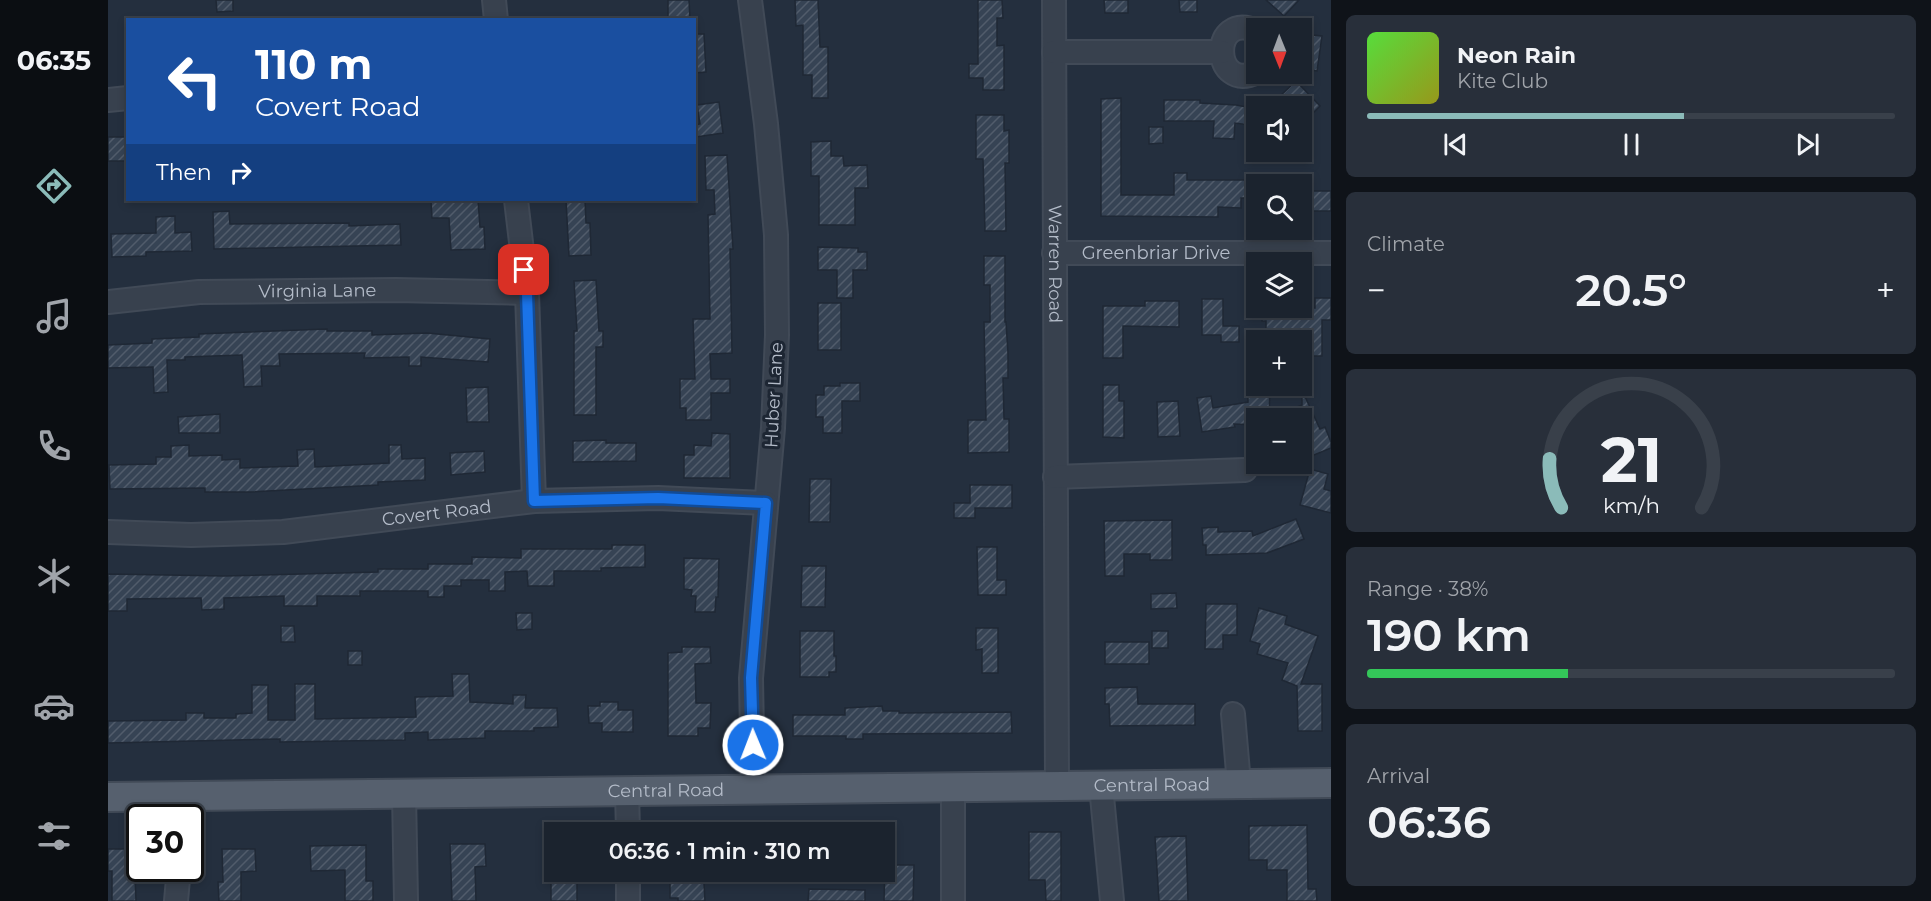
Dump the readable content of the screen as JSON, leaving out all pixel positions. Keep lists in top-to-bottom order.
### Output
{
  "streets": {
    "main road": ["Central Road"],
    "street": [
      "Greenbriar Drive",
      "Warren Road",
      "Virginia Lane",
      "Huber Lane",
      "Covert Road"
    ]
  },
  "crossings": [
    ["Greenbriar Drive", "Warren Road"],
    ["Warren Road", "Central Road"],
    ["Huber Lane", "Covert Road"],
    ["Huber Lane", "Central Road"]
  ],
  "north": "bottom",
  "page": {
    "tabs": "06:35",
    "map_buttons": ["+", "−"],
    "turn": ["110 m", "Covert Road"],
    "song": ["Neon Rain", "Kite Club"],
    "then": "Then",
    "tile": [
      "Climate",
      ["Range · 38%", "190 km"],
      ["Arrival", "06:36"]
    ],
    "heat": ["−", "20.5°", "+"],
    "limit": "30",
    "trip": "06:36 · 1 min · 310 m",
    "gauge": ["21", "km/h"]
  }
}
